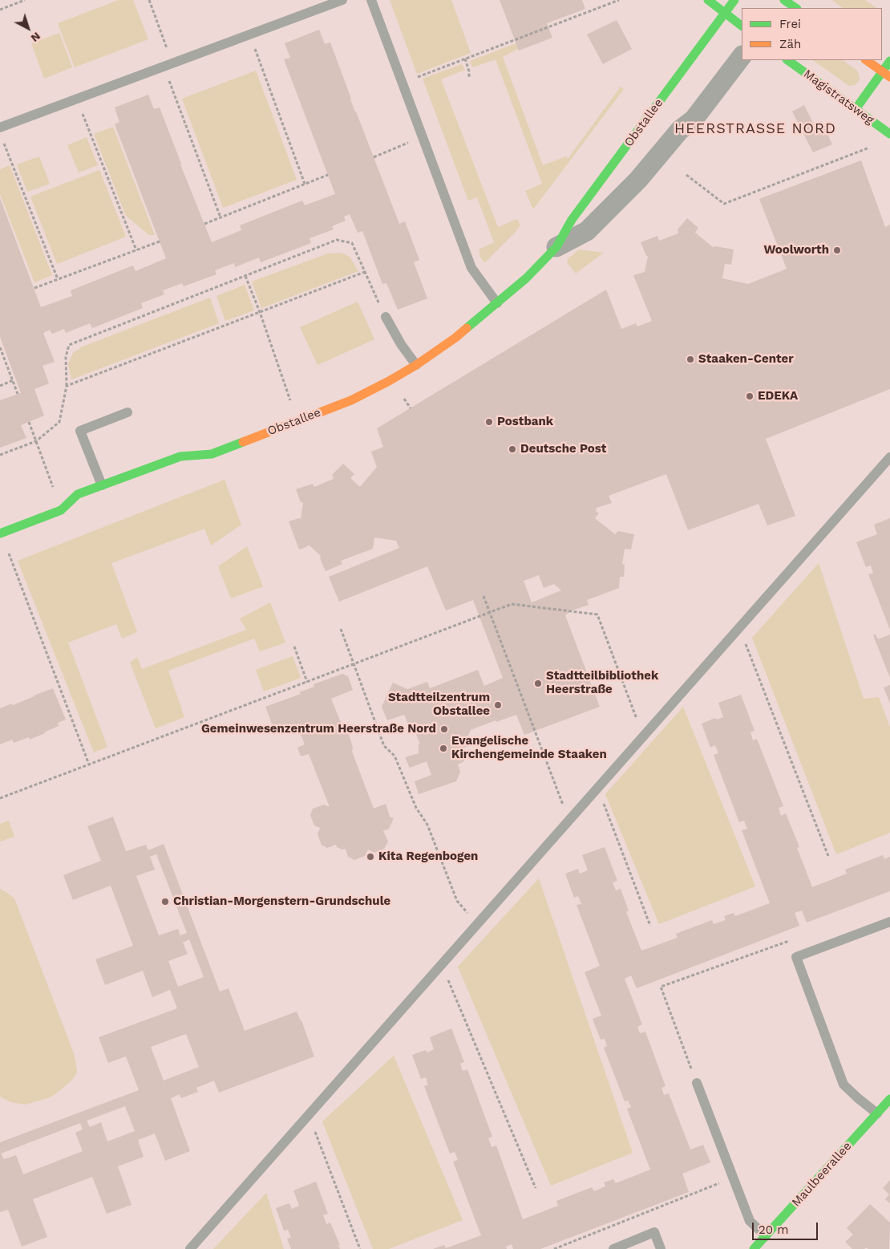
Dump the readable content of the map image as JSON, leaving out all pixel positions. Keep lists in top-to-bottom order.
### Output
{
  "streets": {
    "street": ["Magistratsweg", "Obstallee", "Maulbeerallee"]
  },
  "districts": ["HEERSTRASSE NORD"],
  "places": [
    "Woolworth",
    "Staaken-Center",
    "EDEKA",
    "Postbank",
    "Deutsche Post",
    "Stadtteilbibliothek Heerstraße",
    "Stadtteilzentrum Obstallee",
    "Gemeinwesenzentrum Heerstraße Nord",
    "Evangelische Kirchengemeinde Staaken",
    "Kita Regenbogen",
    "Christian-Morgenstern-Grundschule"
  ],
  "legend": ["Frei", "Zäh"],
  "scale_bar": "20 m",
  "north": "bottom right"
}
